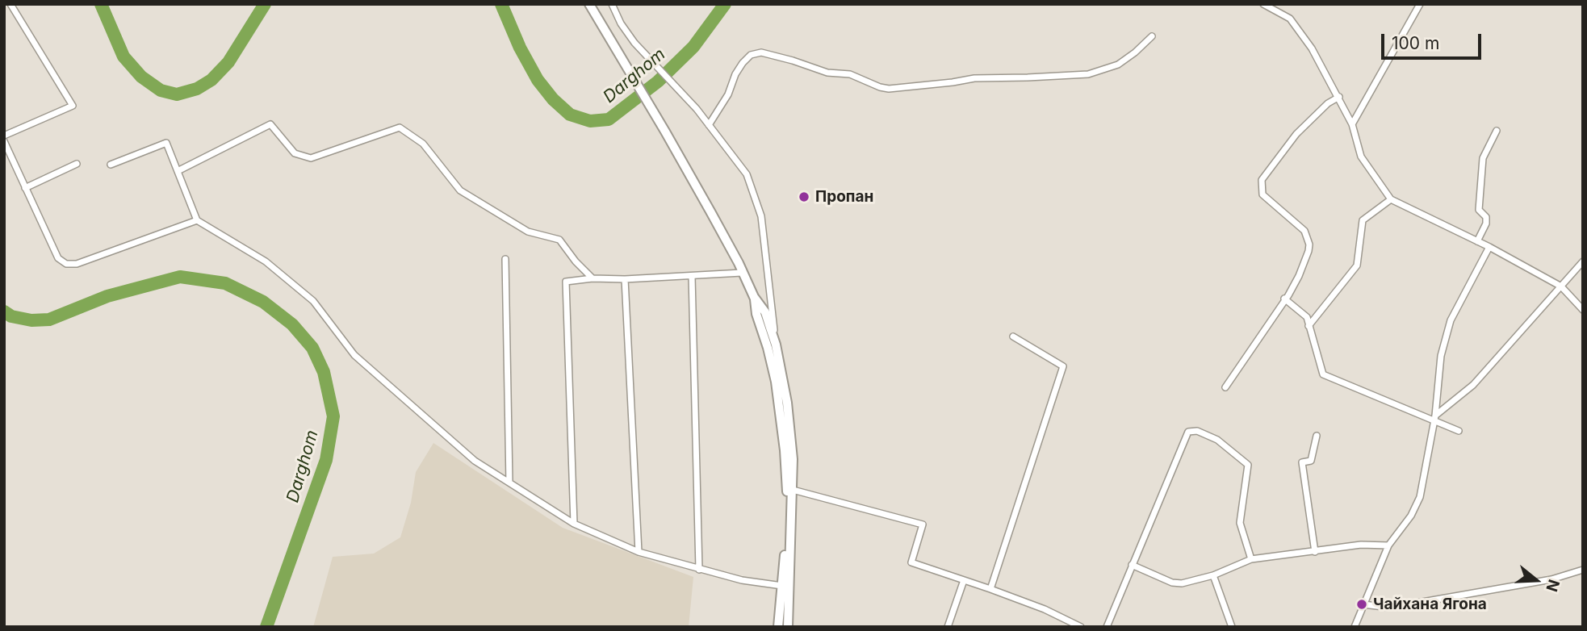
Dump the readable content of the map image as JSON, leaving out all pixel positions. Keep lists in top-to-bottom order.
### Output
{
  "water": ["Darghоm"],
  "places": ["Пропан", "Чайхана Ягона"],
  "scale_bar": "100 m",
  "north": "right"
}
